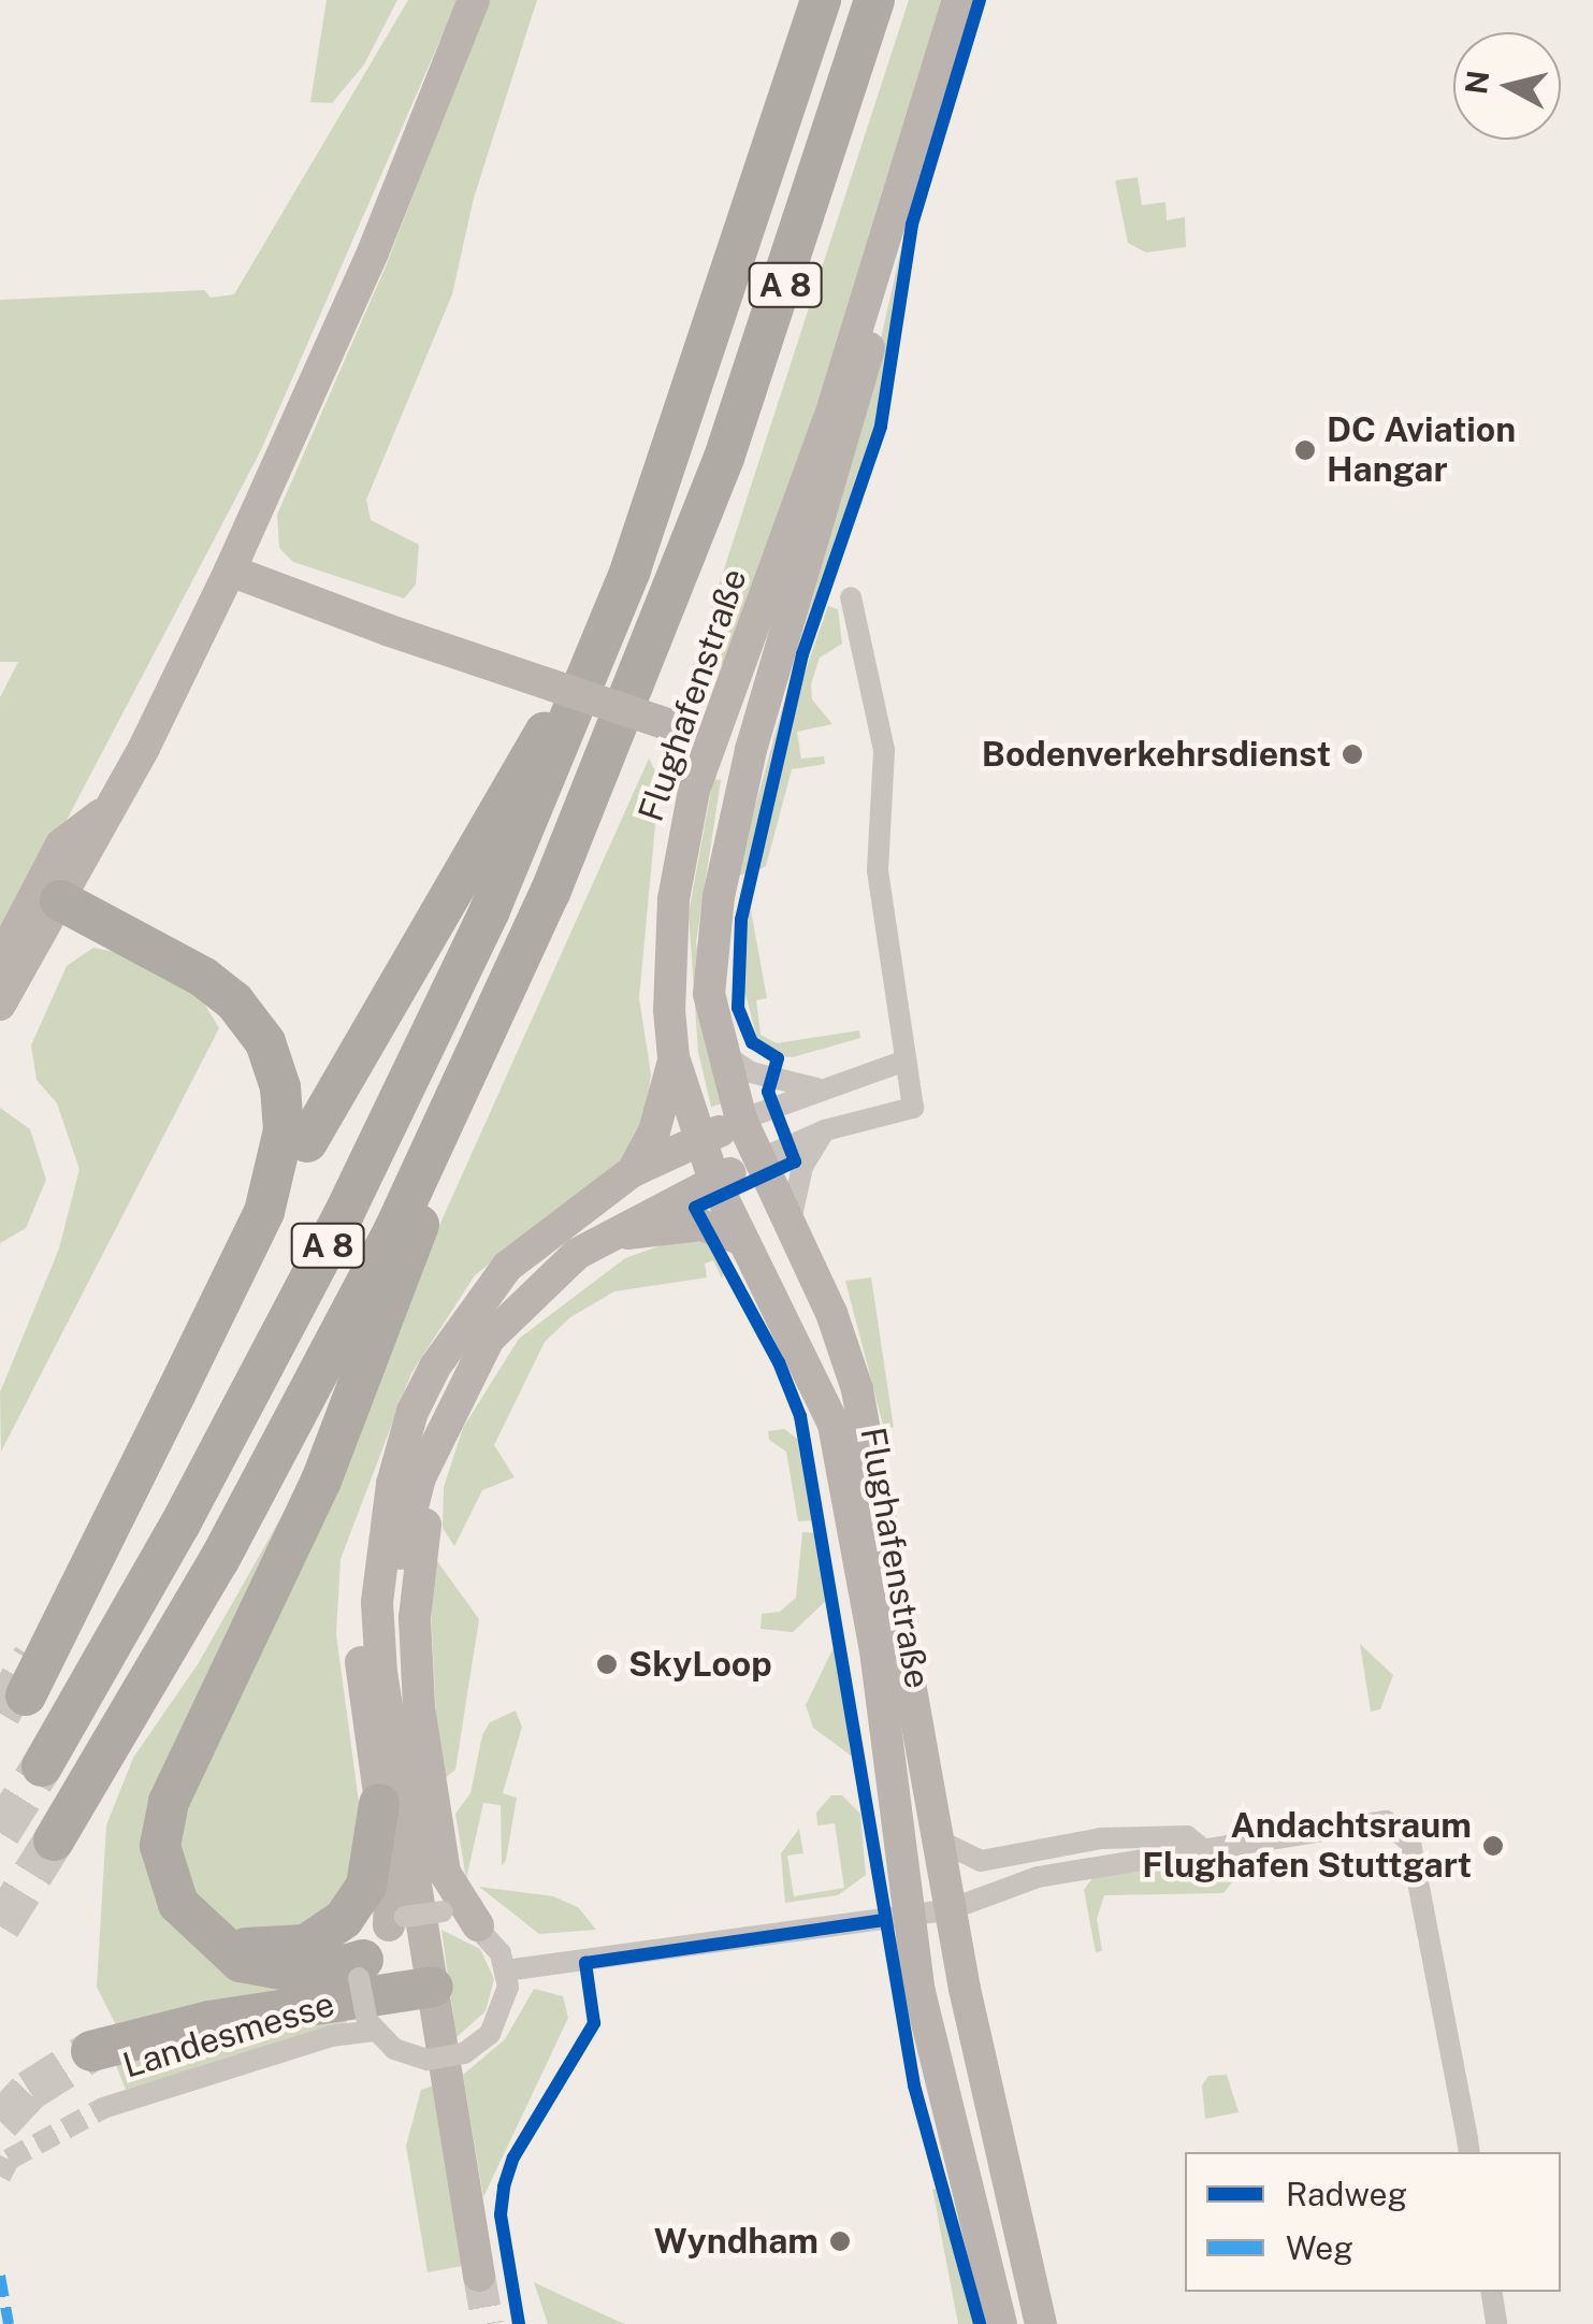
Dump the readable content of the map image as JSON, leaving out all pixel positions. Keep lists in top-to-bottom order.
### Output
{
  "streets": {
    "highway": ["A 8"],
    "main road": ["Flughafenstraße"],
    "street": ["Landesmesse"]
  },
  "places": [
    "DC Aviation Hangar",
    "Bodenverkehrsdienst",
    "SkyLoop",
    "Andachtsraum Flughafen Stuttgart",
    "Wyndham"
  ],
  "legend": ["Radweg", "Weg"],
  "north": "left"
}
